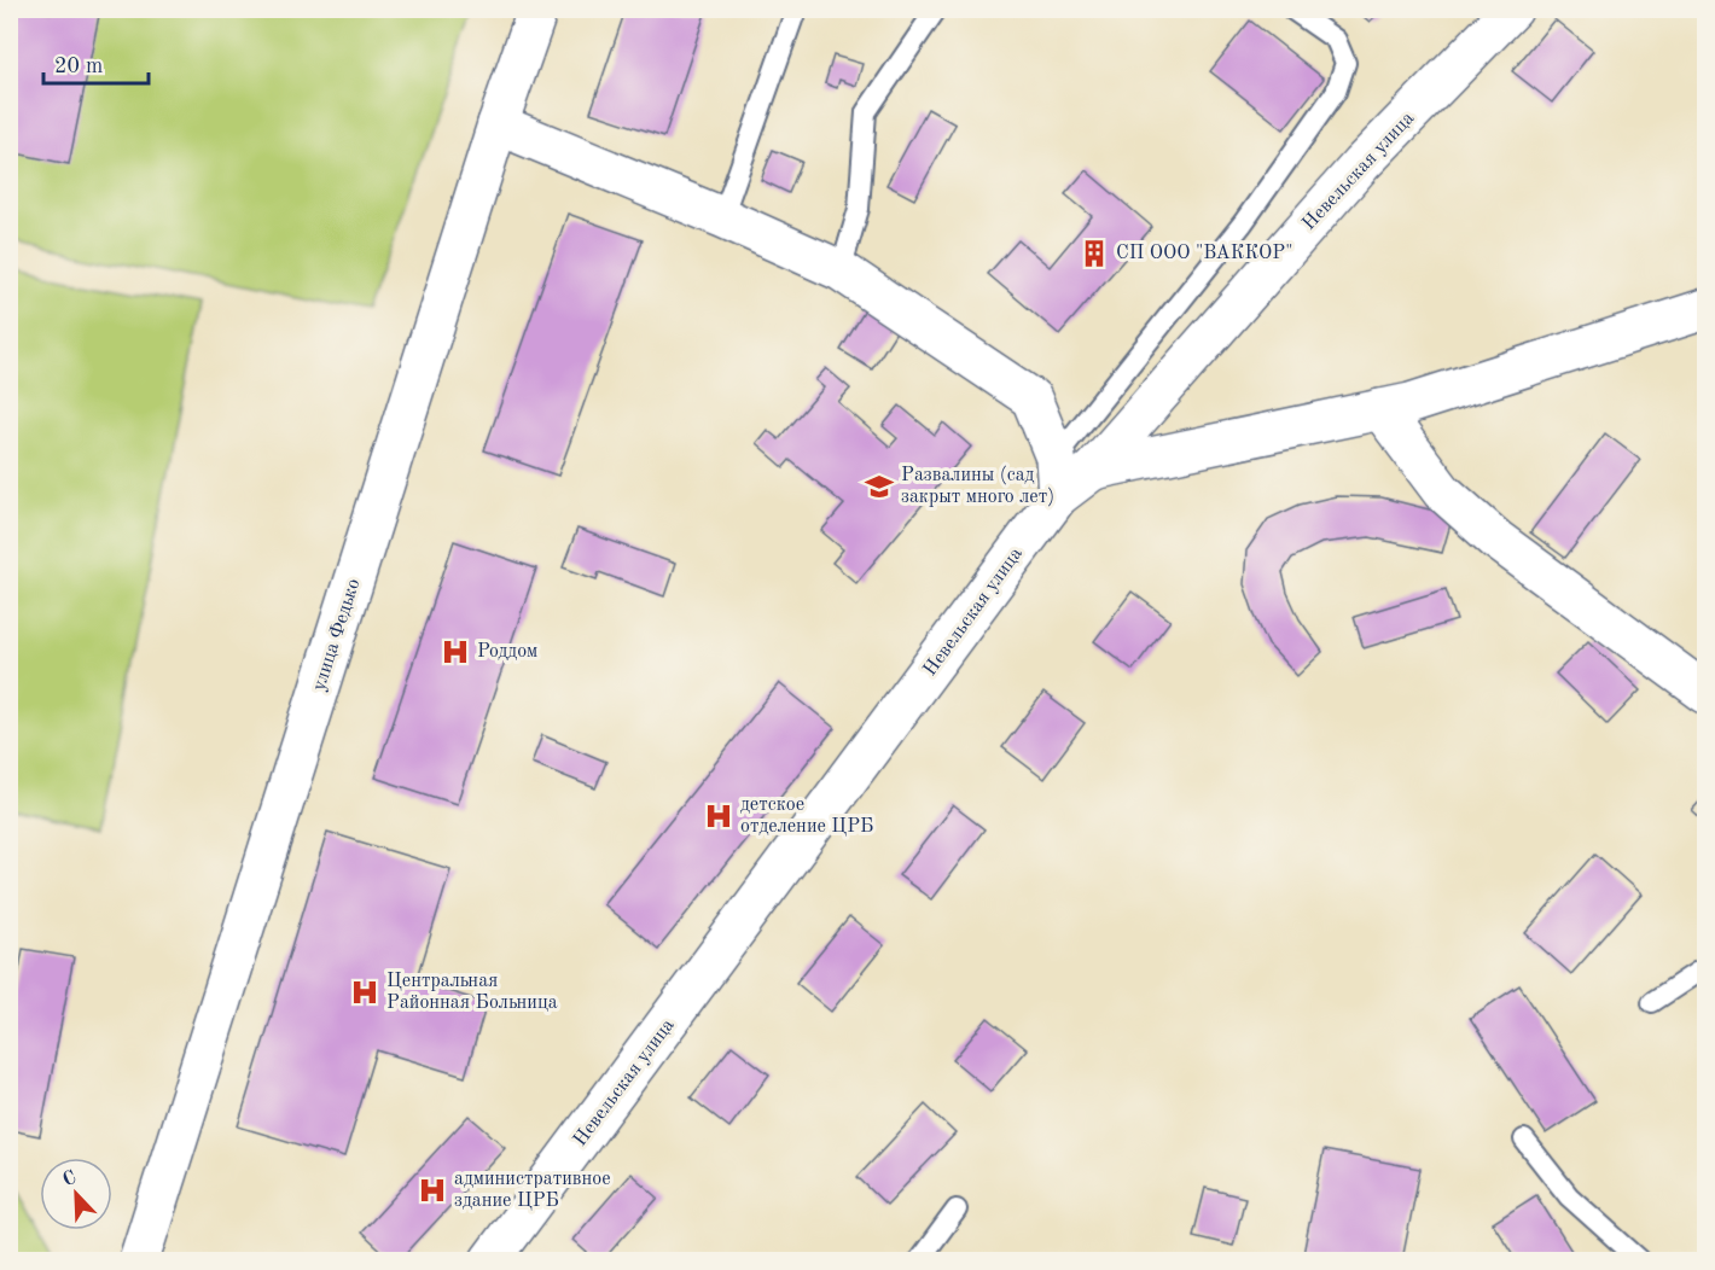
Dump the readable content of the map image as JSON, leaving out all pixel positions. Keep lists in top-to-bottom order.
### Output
{
  "streets": {
    "street": ["Невельская улица", "улица Федько"]
  },
  "places": {
    "building": ["СП ООО \"ВАККОР\""],
    "school or university": ["Развалины (сад закрыт много лет)"],
    "hospital": [
      "Роддом",
      "детское отделение ЦРБ",
      "Центральная Районная Больница",
      "административное здание ЦРБ"
    ]
  },
  "scale_bar": "20 m",
  "north": "top left"
}
